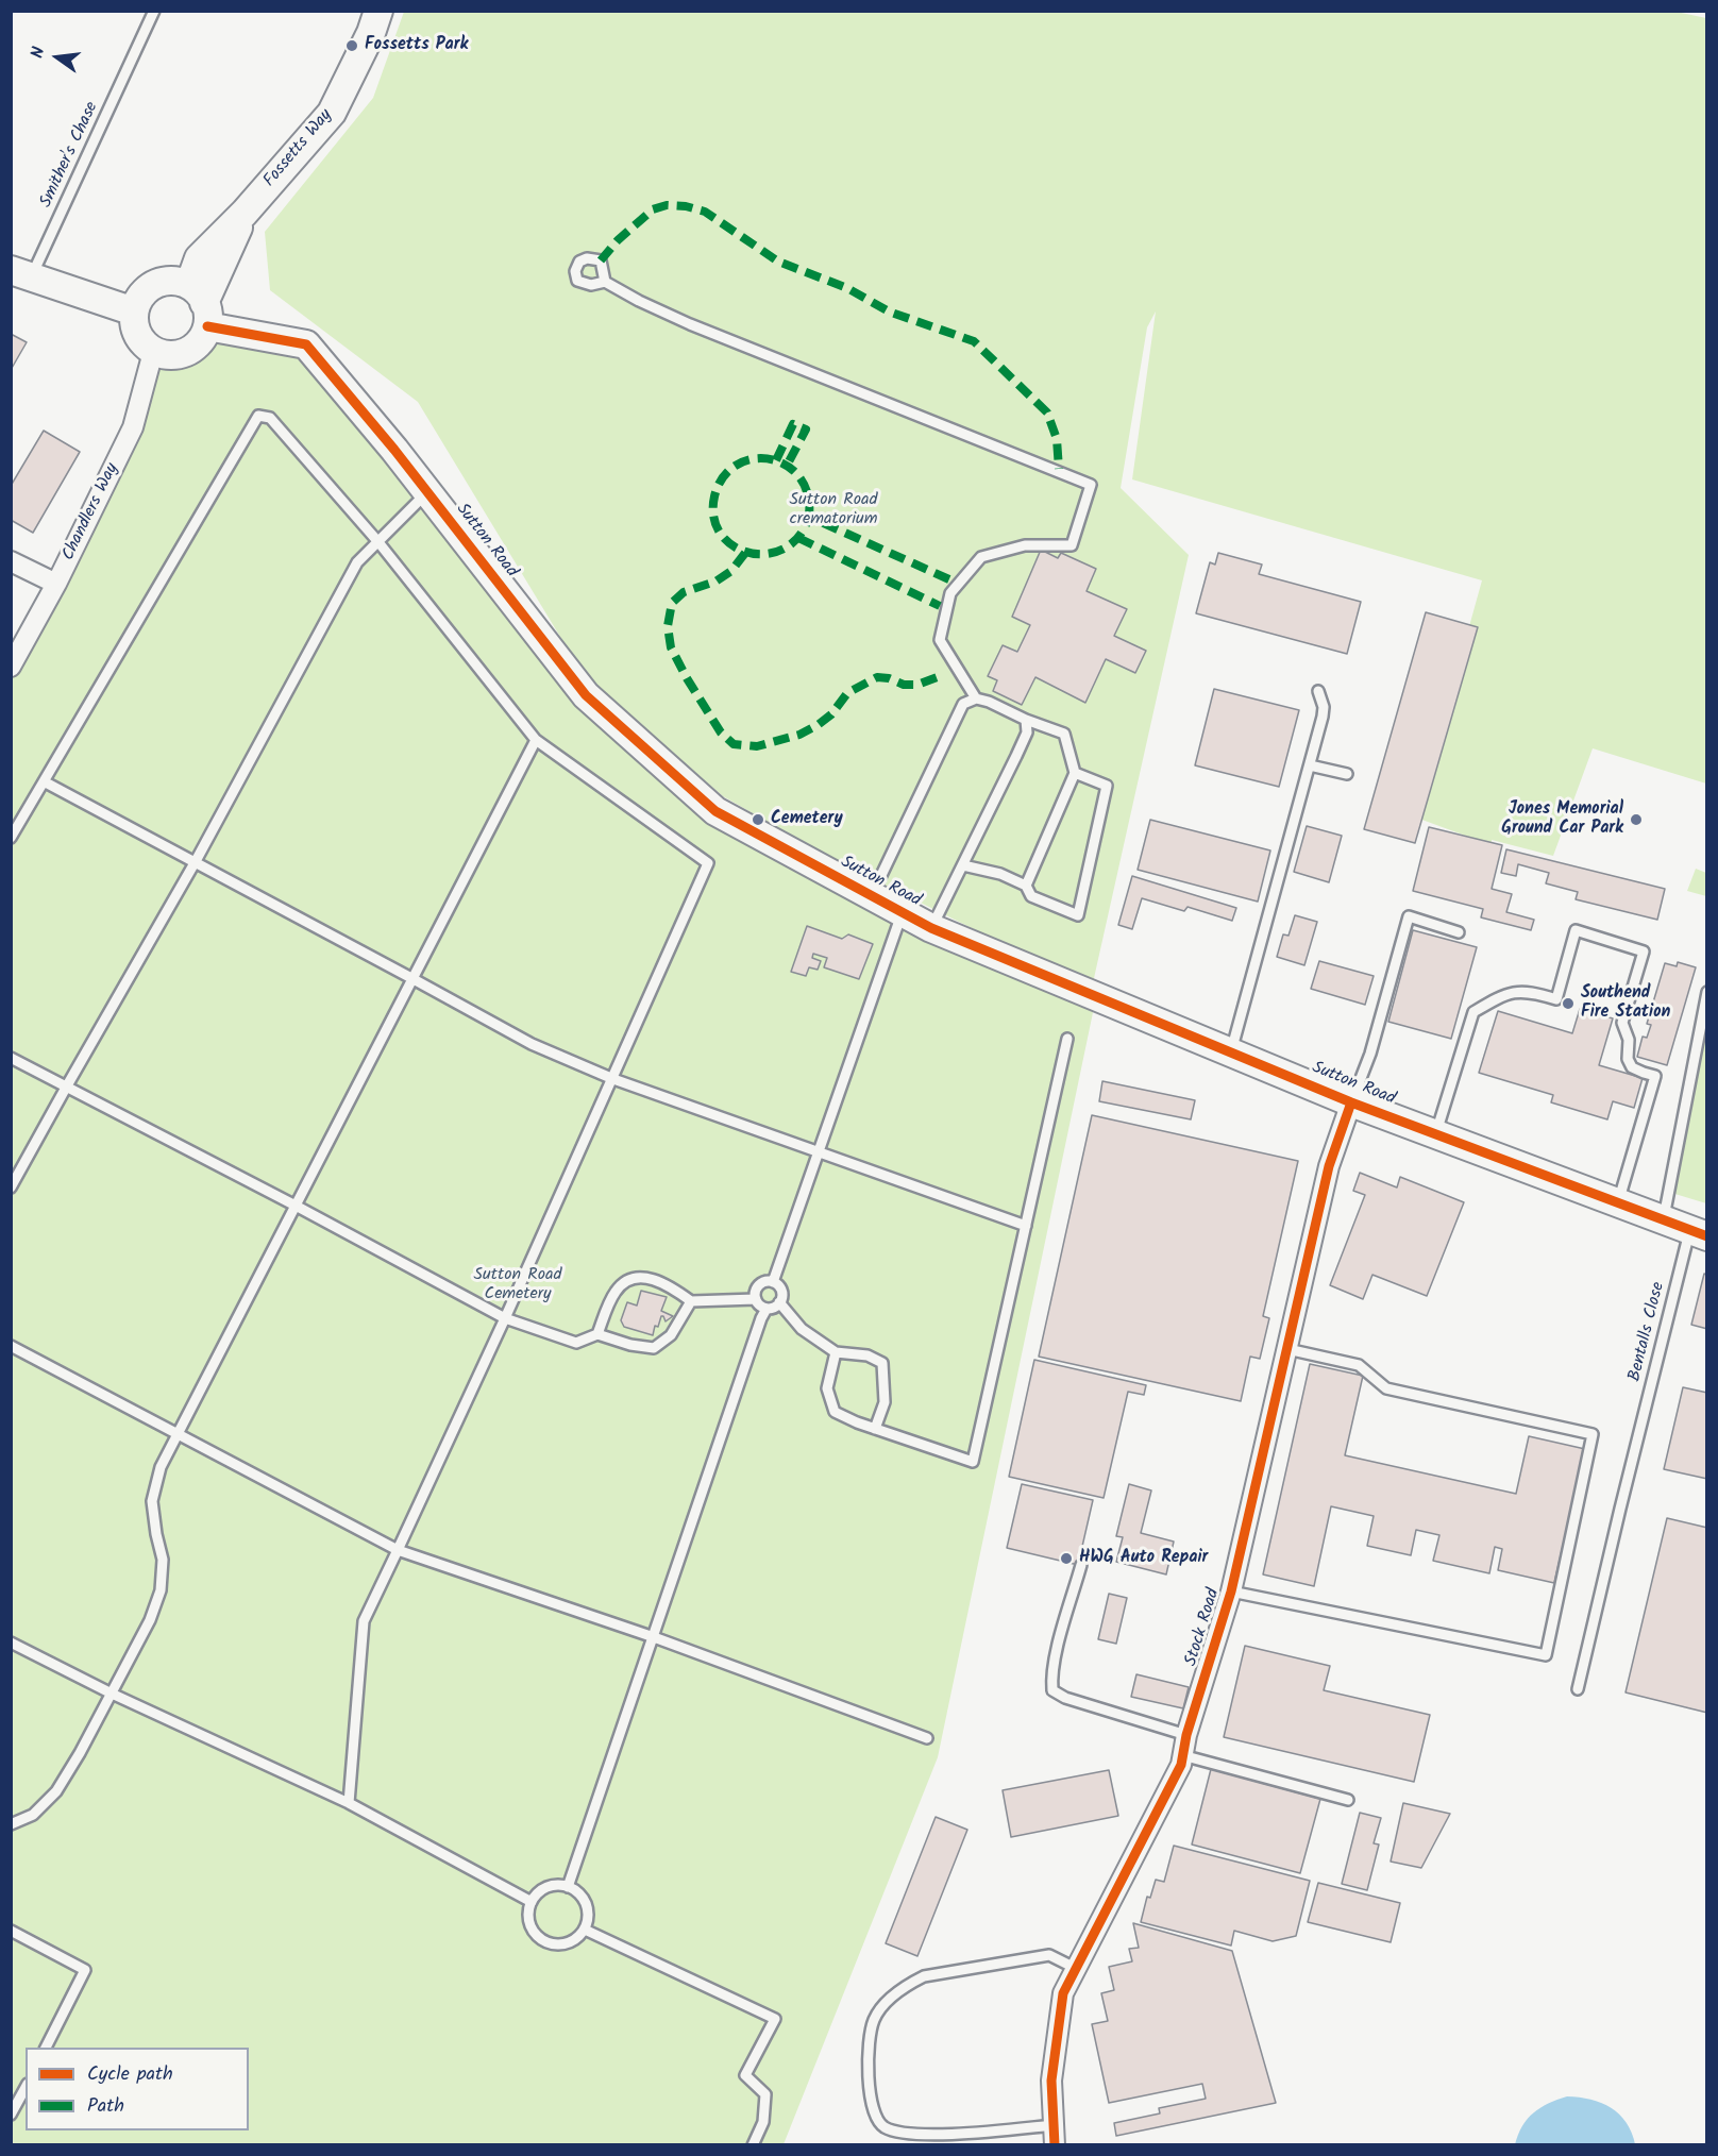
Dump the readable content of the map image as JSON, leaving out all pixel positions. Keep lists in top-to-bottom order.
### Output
{
  "streets": {
    "street": [
      "Fossetts Way",
      "Chandlers Way",
      "Sutton Road",
      "Stock Road"
    ],
    "lane": ["Smither's Chase", "Bentalls Close"]
  },
  "crossings": [
    ["Fossetts Way", "Chandlers Way"],
    ["Fossetts Way", "Sutton Road"],
    ["Chandlers Way", "Sutton Road"],
    ["Sutton Road", "Bentalls Close"],
    ["Sutton Road", "Stock Road"]
  ],
  "parks": ["Sutton Road crematorium", "Sutton Road Cemetery"],
  "places": [
    "Fossetts Park",
    "Cemetery",
    "Jones Memorial Ground Car Park",
    "Southend Fire Station",
    "HWG Auto Repair"
  ],
  "legend": ["Cycle path", "Path"],
  "north": "left"
}
